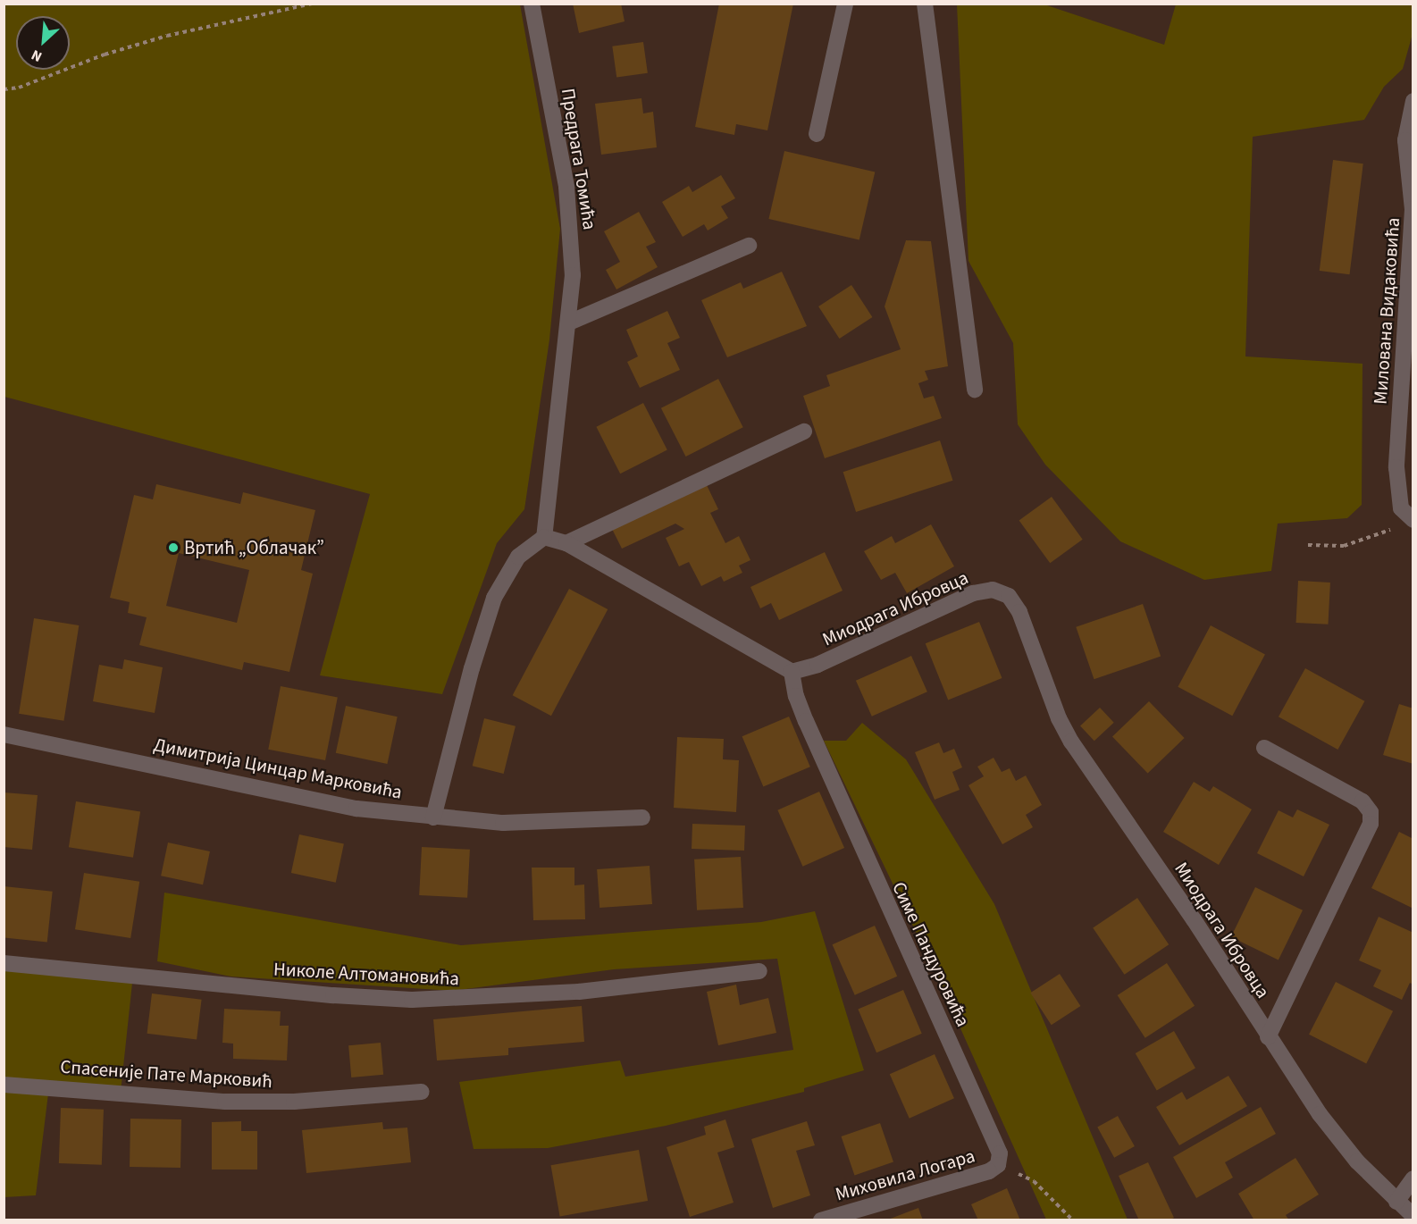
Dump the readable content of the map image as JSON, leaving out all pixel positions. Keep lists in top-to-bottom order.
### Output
{
  "streets": {
    "street": [
      "Предрага Томића",
      "Милована Видаковића",
      "Миодрага Ибровца",
      "Димитрија Цинцар Марковића",
      "Симе Пандуровића",
      "Николе Алтомановића",
      "Спасеније Пате Марковић",
      "Миховила Логара"
    ]
  },
  "crossings": [
    ["Миодрага Ибровца", "Симе Пандуровића"],
    ["Симе Пандуровића", "Миховила Логара"]
  ],
  "places": ["Вртић „Облачак”"],
  "north": "bottom left"
}
